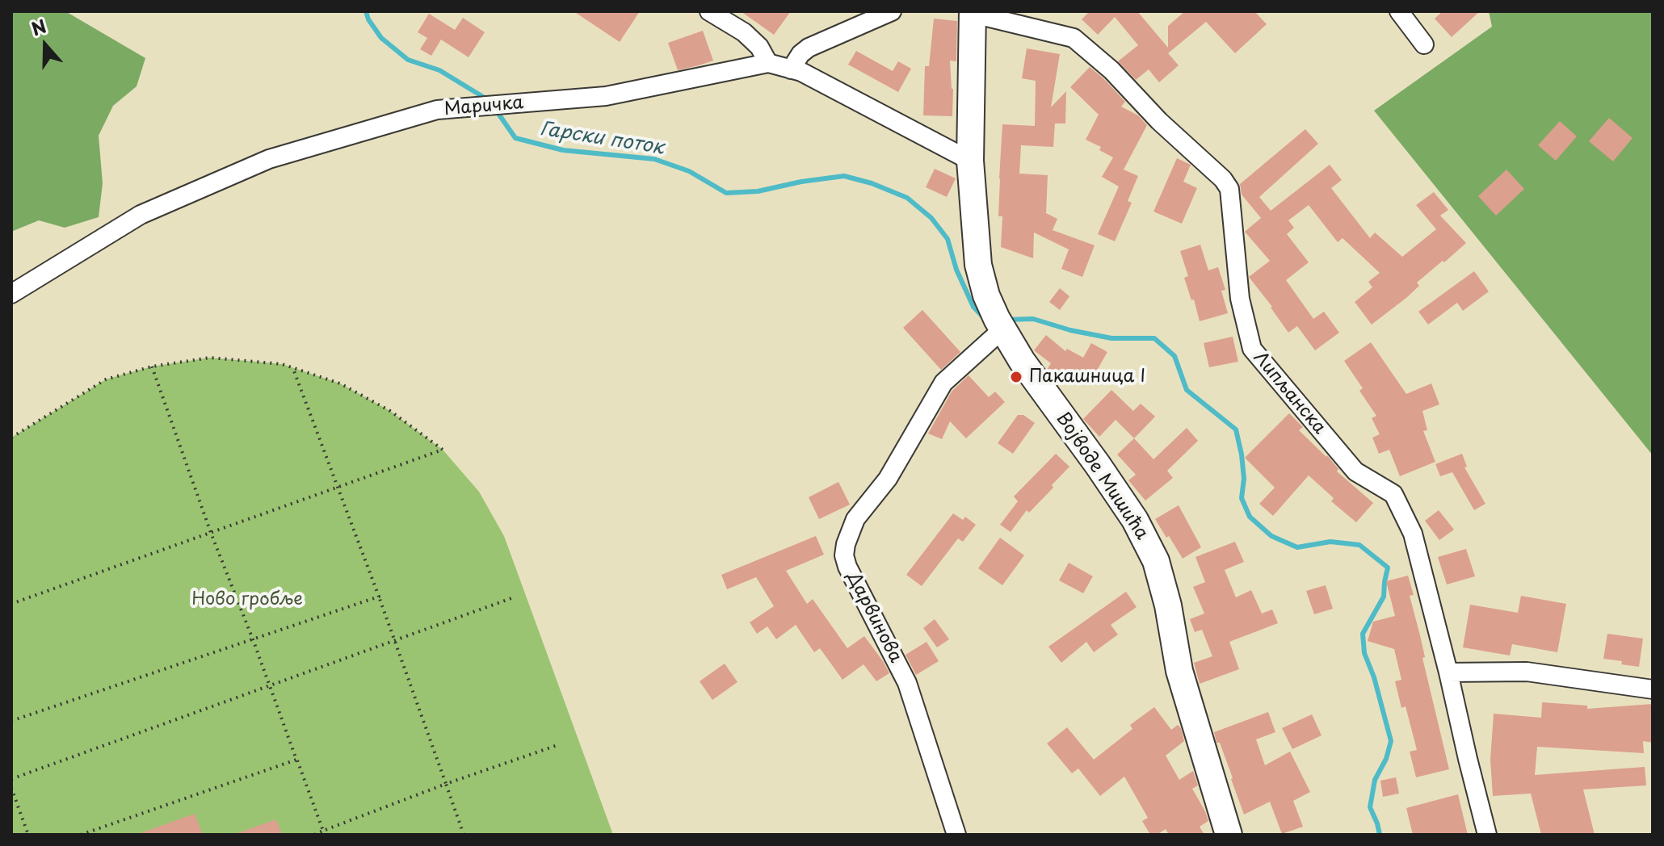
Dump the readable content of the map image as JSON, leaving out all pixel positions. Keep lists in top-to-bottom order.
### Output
{
  "streets": {
    "street": [
      "Маричка",
      "Липљанска",
      "Војводе Мишића",
      "Дарвинова"
    ]
  },
  "crossings": [
    ["Маричка", "Војводе Мишића"],
    ["Липљанска", "Војводе Мишића"],
    ["Војводе Мишића", "Дарвинова"]
  ],
  "water": ["Гарски поток"],
  "parks": ["Ново гробље"],
  "places": ["Пакашница I"],
  "north": "top"
}
